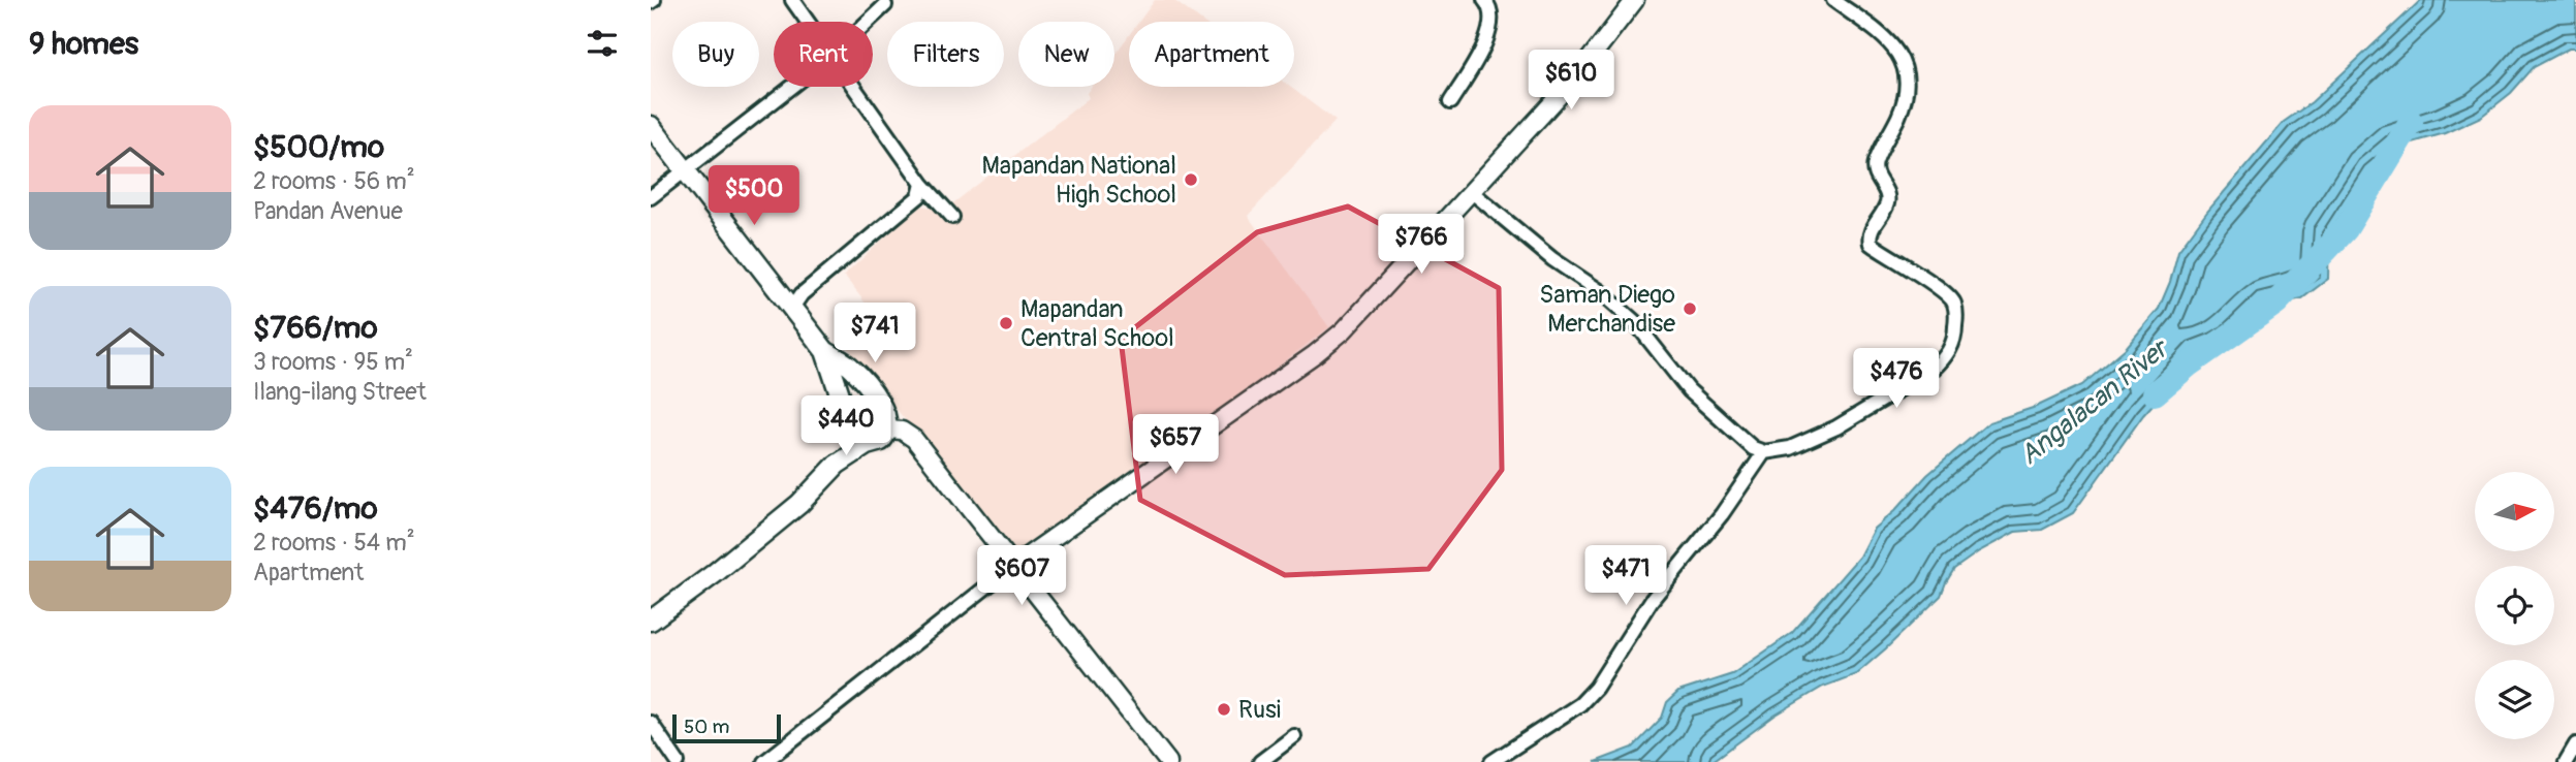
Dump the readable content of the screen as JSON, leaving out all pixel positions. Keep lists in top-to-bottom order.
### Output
{
  "water": ["Angalacan River"],
  "places": [
    "Mapandan National High School",
    "Saman Diego Merchandise",
    "Mapandan Central School",
    "Rusi"
  ],
  "scale_bar": "50 m",
  "north": "right",
  "page": {
    "heading": "9 homes",
    "chip": [
      "Buy",
      "Rent",
      "Filters",
      "New",
      "Apartment"
    ],
    "price": [
      "$610",
      "$500",
      "$766",
      "$741",
      "$476",
      "$440",
      "$657",
      "$607",
      "$471"
    ],
    "list": [
      {
        "name": "$500/mo",
        "note": "2 rooms · 56 m² · Pandan Avenue"
      },
      {
        "name": "$766/mo",
        "note": "3 rooms · 95 m² · Ilang-ilang Street"
      },
      {
        "name": "$476/mo",
        "note": "2 rooms · 54 m² · Apartment"
      }
    ],
    "scale": "50 m"
  }
}
